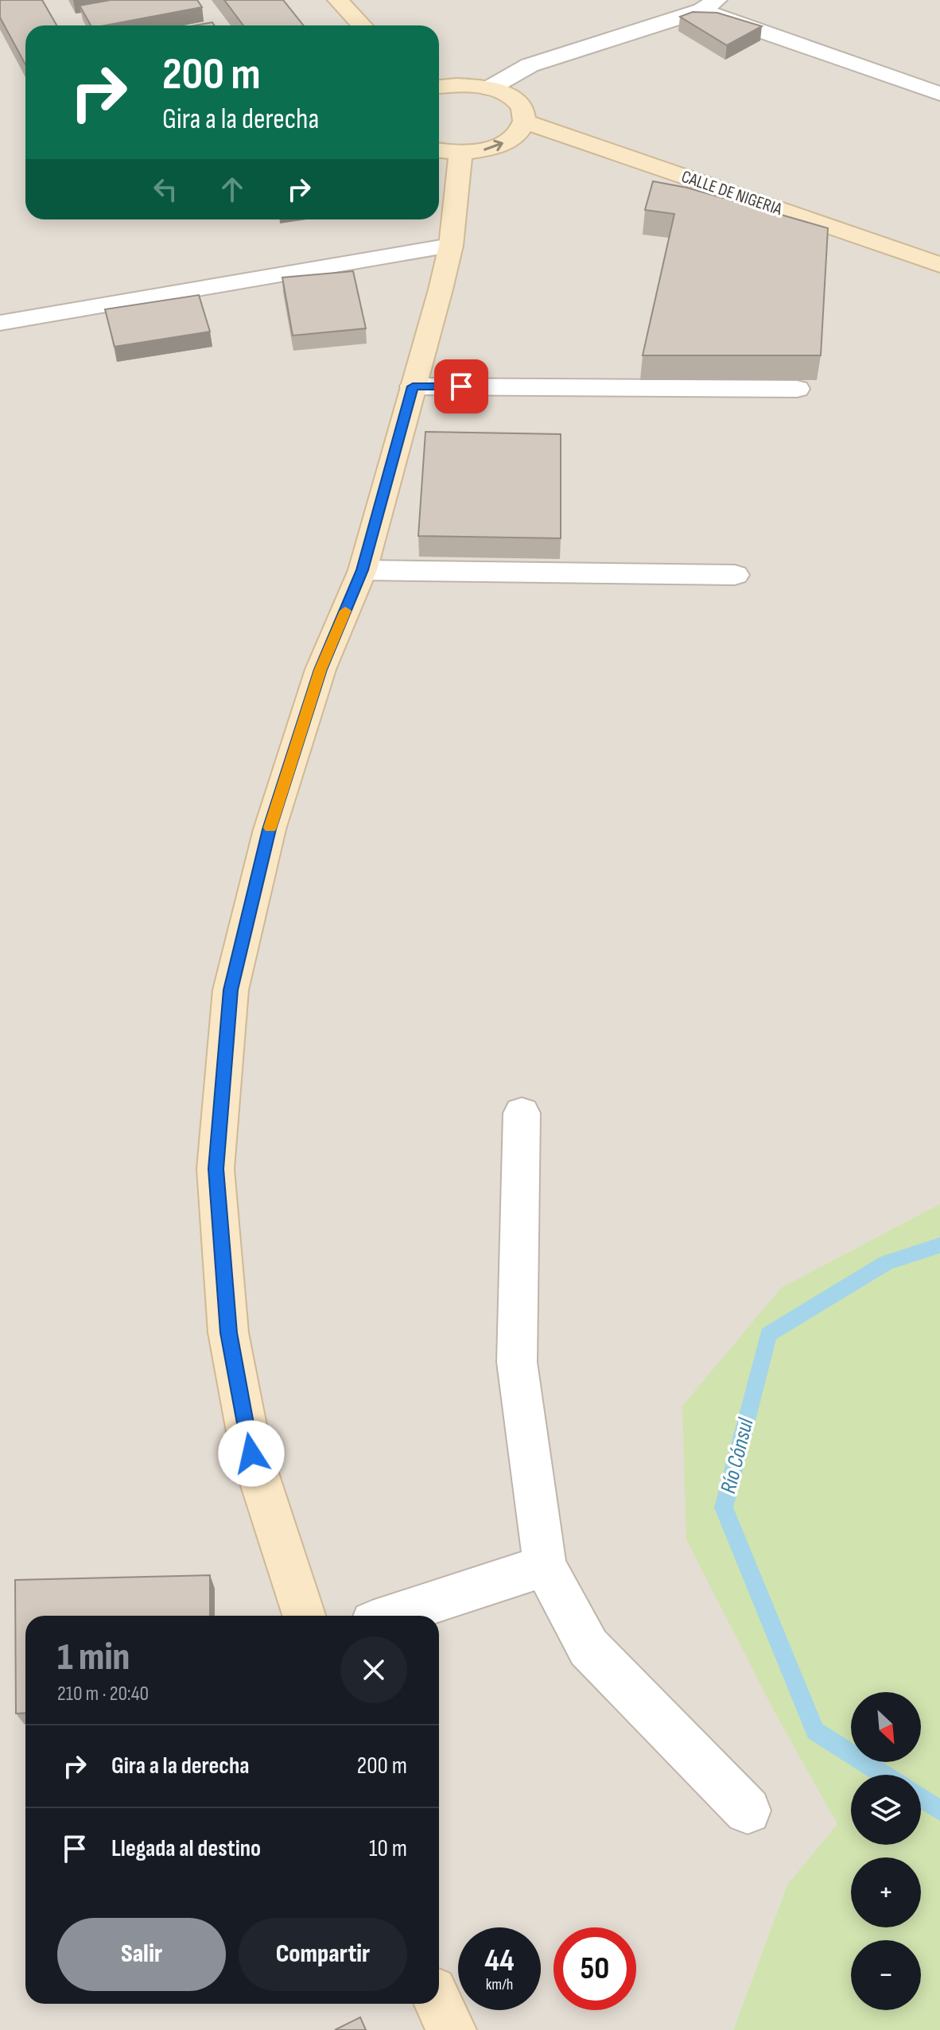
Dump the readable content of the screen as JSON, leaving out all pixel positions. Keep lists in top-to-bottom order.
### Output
{
  "streets": {
    "main road": ["CALLE DE NIGERIA"]
  },
  "water": ["Río Cónsul"],
  "north": "bottom right",
  "page": {
    "turn": ["200 m", "Gira a la derecha"],
    "heading": ["1 min", "210 m · 20:40"],
    "map_buttons": ["+", "−"],
    "list": [
      {
        "name": "Gira a la derecha",
        "value": "200 m"
      },
      {
        "name": "Llegada al destino",
        "value": "10 m"
      }
    ],
    "buttons": ["Salir", "Compartir"],
    "speed": "44 km/h",
    "limit": "50"
  }
}
